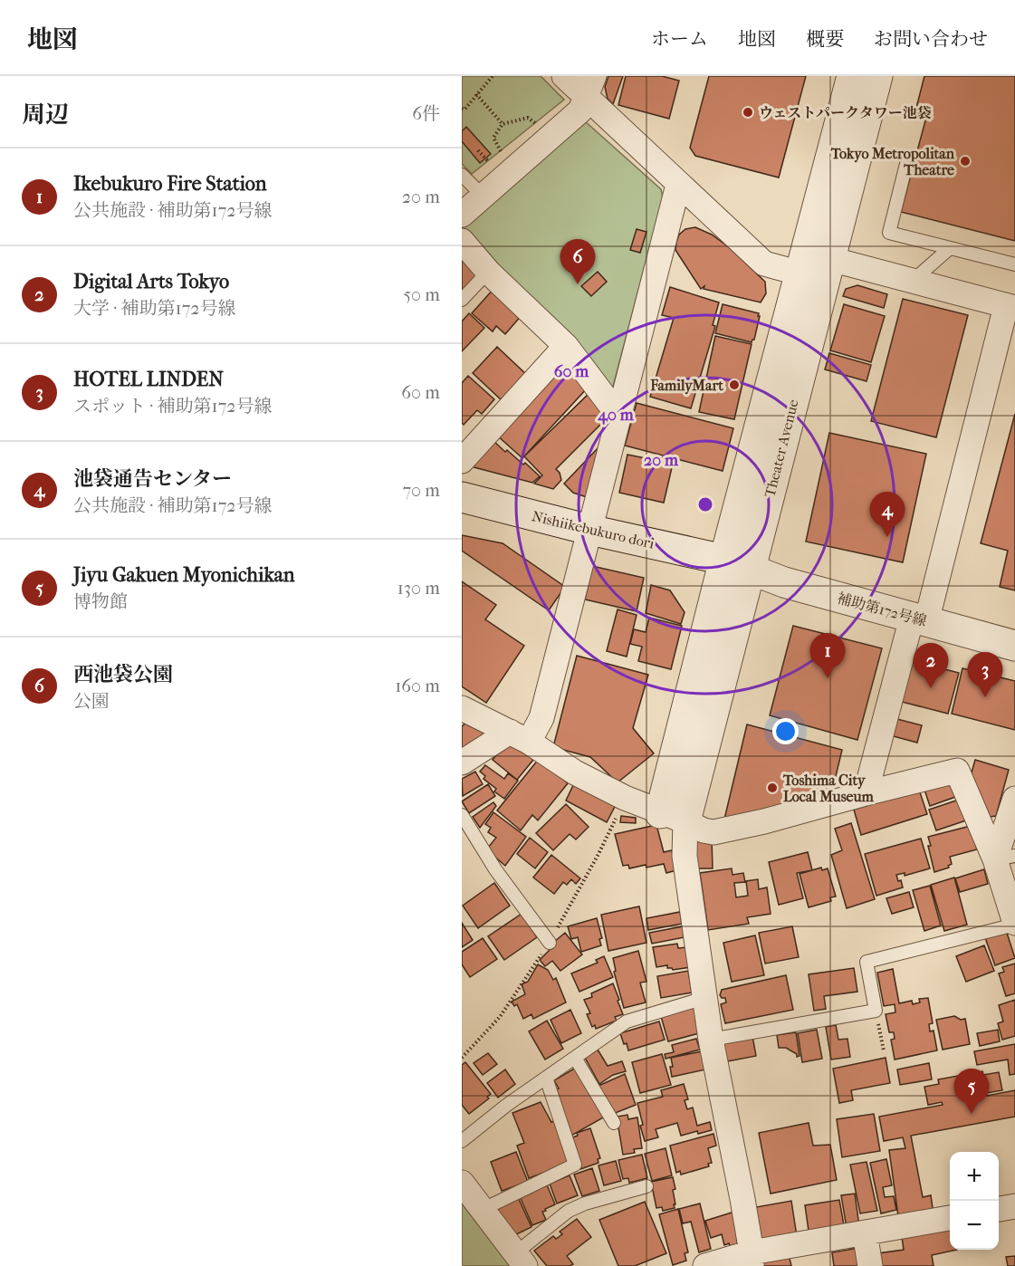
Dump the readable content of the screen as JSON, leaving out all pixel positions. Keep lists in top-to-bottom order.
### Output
{
  "streets": {
    "street": ["Theater Avenue", "Nishiikebukuro dori", "補助第172号線"]
  },
  "crossings": [
    ["Theater Avenue", "Nishiikebukuro dori"],
    ["Theater Avenue", "補助第172号線"],
    ["Nishiikebukuro dori", "補助第172号線"]
  ],
  "places": [
    "ウェストパークタワー池袋",
    "Tokyo Metropolitan Theatre",
    "FamilyMart",
    "Toshima City Local Museum"
  ],
  "page": {
    "header": "地図",
    "nav": [
      "ホーム",
      "地図",
      "概要",
      "お問い合わせ"
    ],
    "heading": ["周辺", "6件"],
    "list": [
      {
        "mark": "1",
        "name": "Ikebukuro Fire Station",
        "note": "公共施設 · 補助第172号線",
        "value": "20 m"
      },
      {
        "mark": "2",
        "name": "Digital Arts Tokyo",
        "note": "大学 · 補助第172号線",
        "value": "50 m"
      },
      {
        "mark": "3",
        "name": "HOTEL LINDEN",
        "note": "スポット · 補助第172号線",
        "value": "60 m"
      },
      {
        "mark": "4",
        "name": "池袋通告センター",
        "note": "公共施設 · 補助第172号線",
        "value": "70 m"
      },
      {
        "mark": "5",
        "name": "Jiyu Gakuen Myonichikan",
        "note": "博物館",
        "value": "130 m"
      },
      {
        "mark": "6",
        "name": "西池袋公園",
        "note": "公園",
        "value": "160 m"
      }
    ],
    "pins": [
      "6",
      "4",
      "1",
      "2",
      "3",
      "5"
    ],
    "map_buttons": ["+", "−"]
  },
  "rings": ["60 m", "40 m", "20 m"]
}
